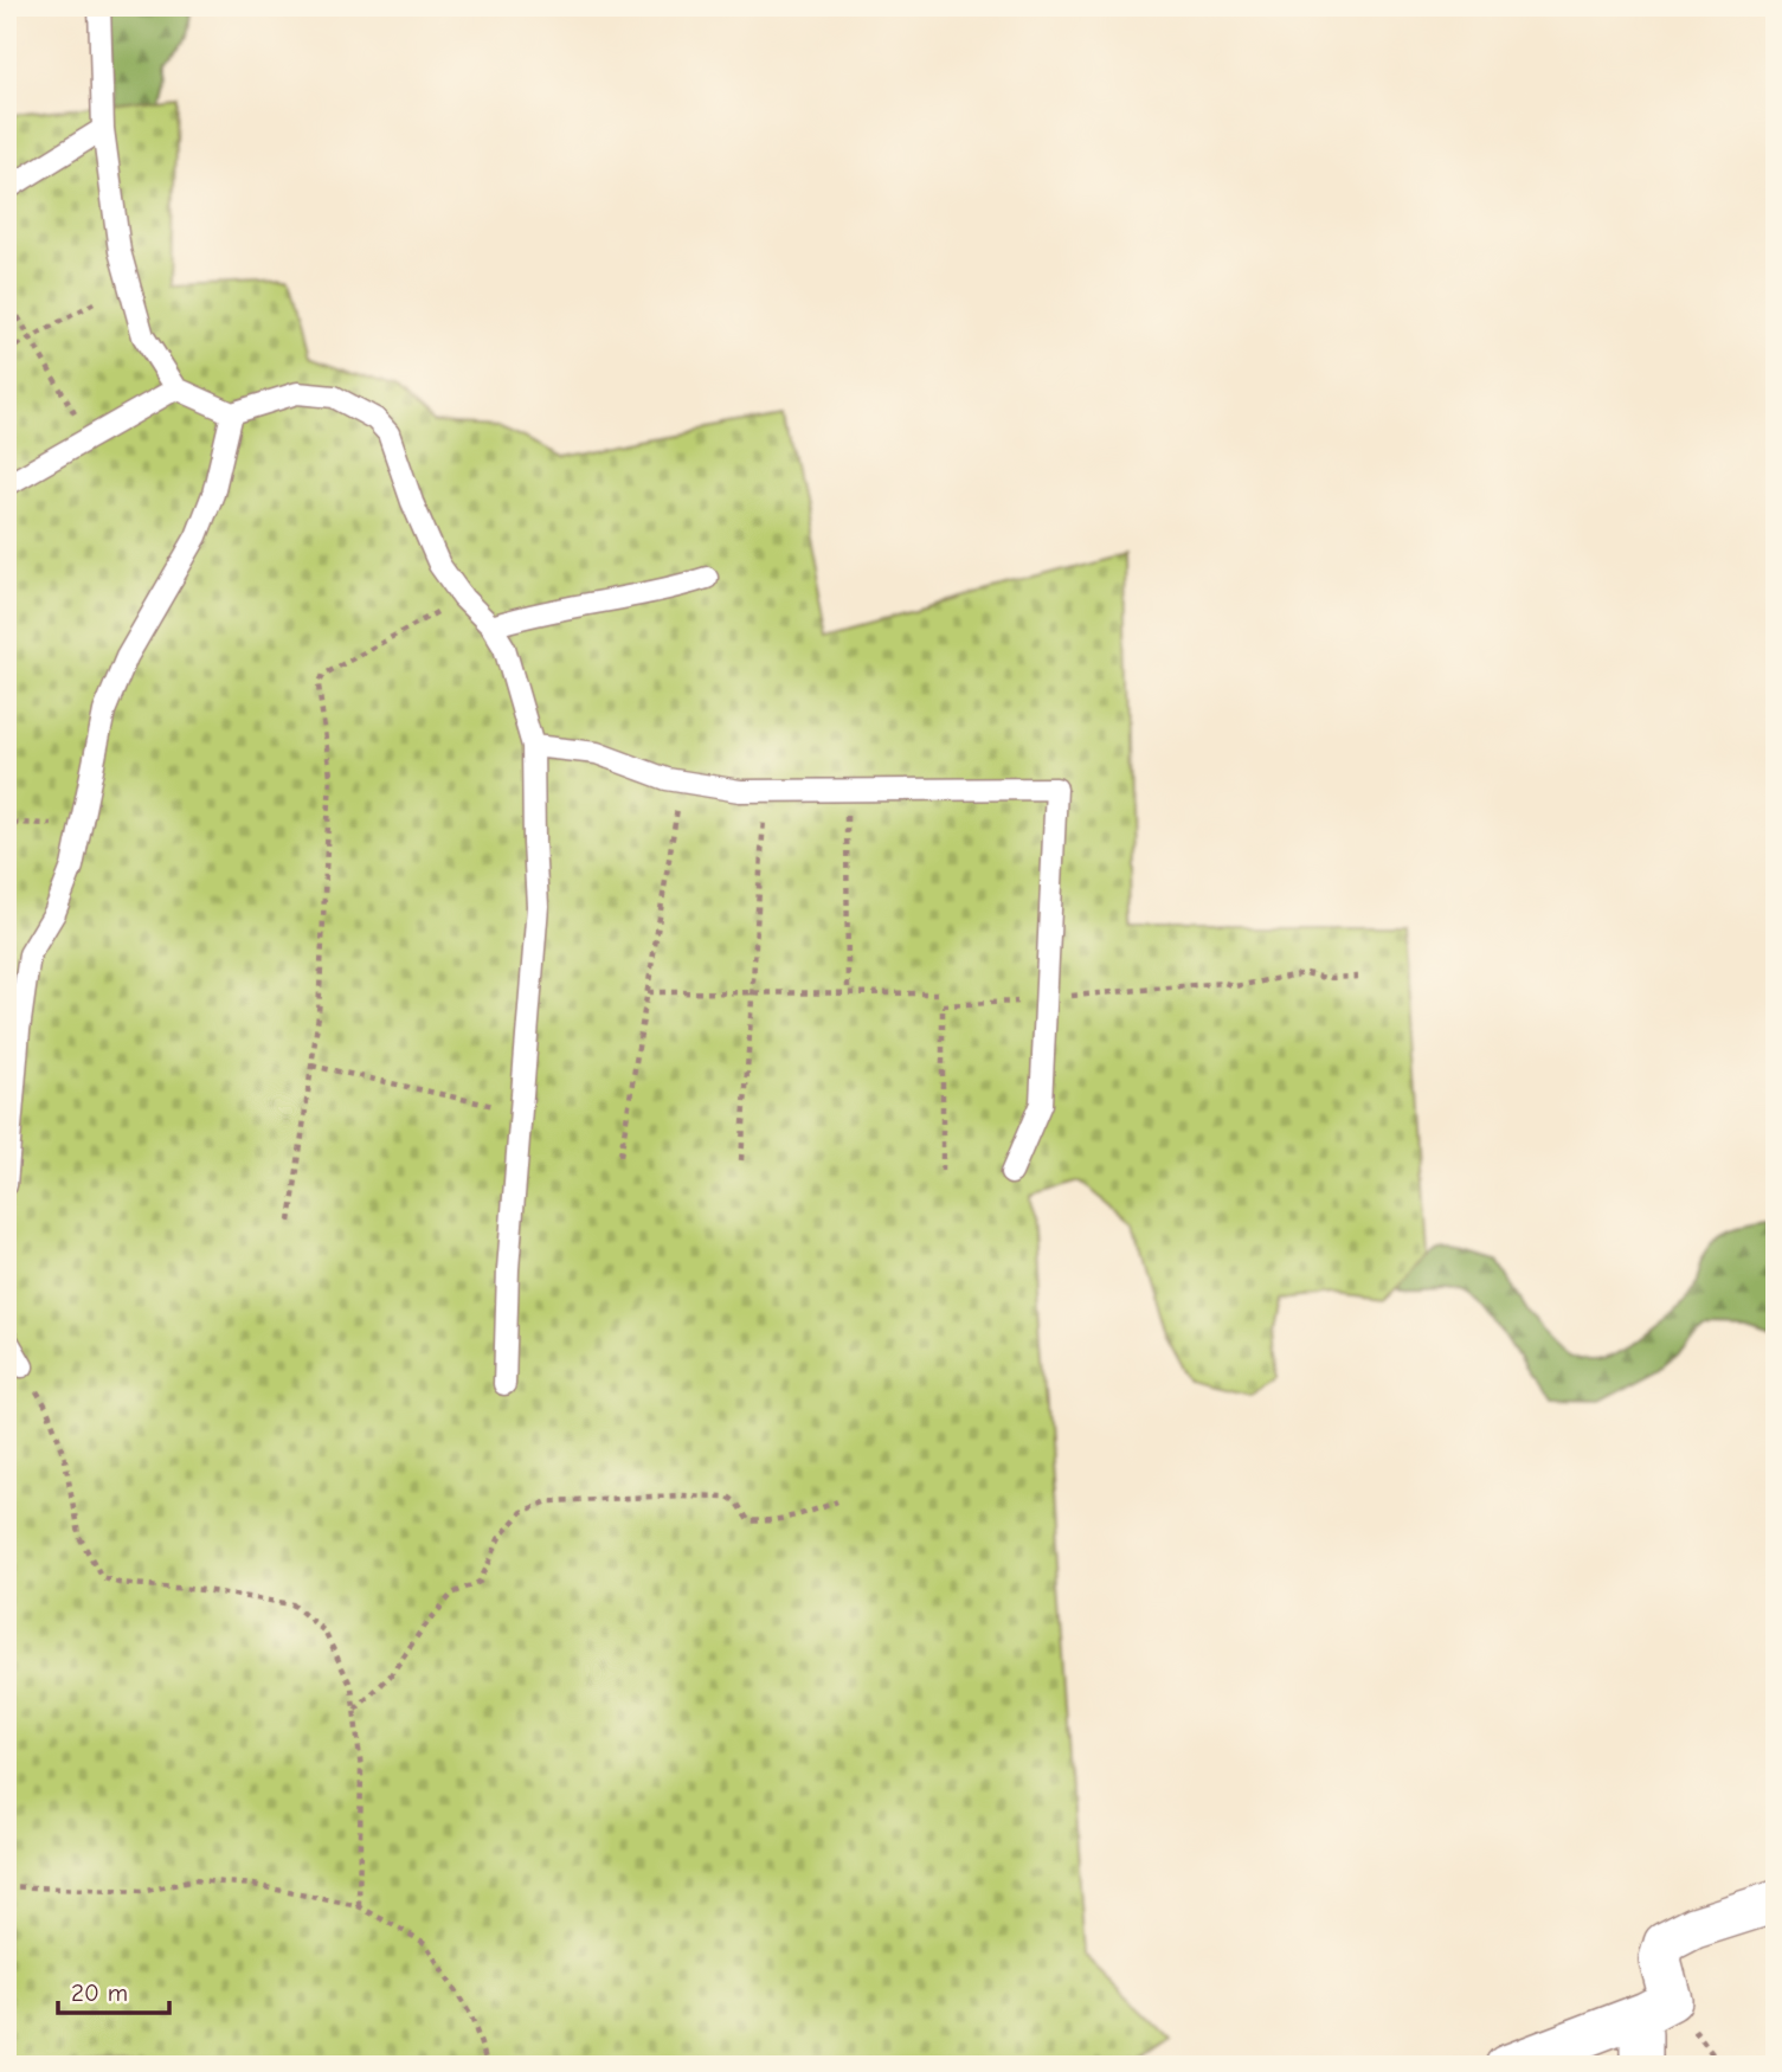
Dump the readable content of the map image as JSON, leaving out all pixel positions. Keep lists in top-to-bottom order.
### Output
{
  "scale_bar": "20 m"
}
